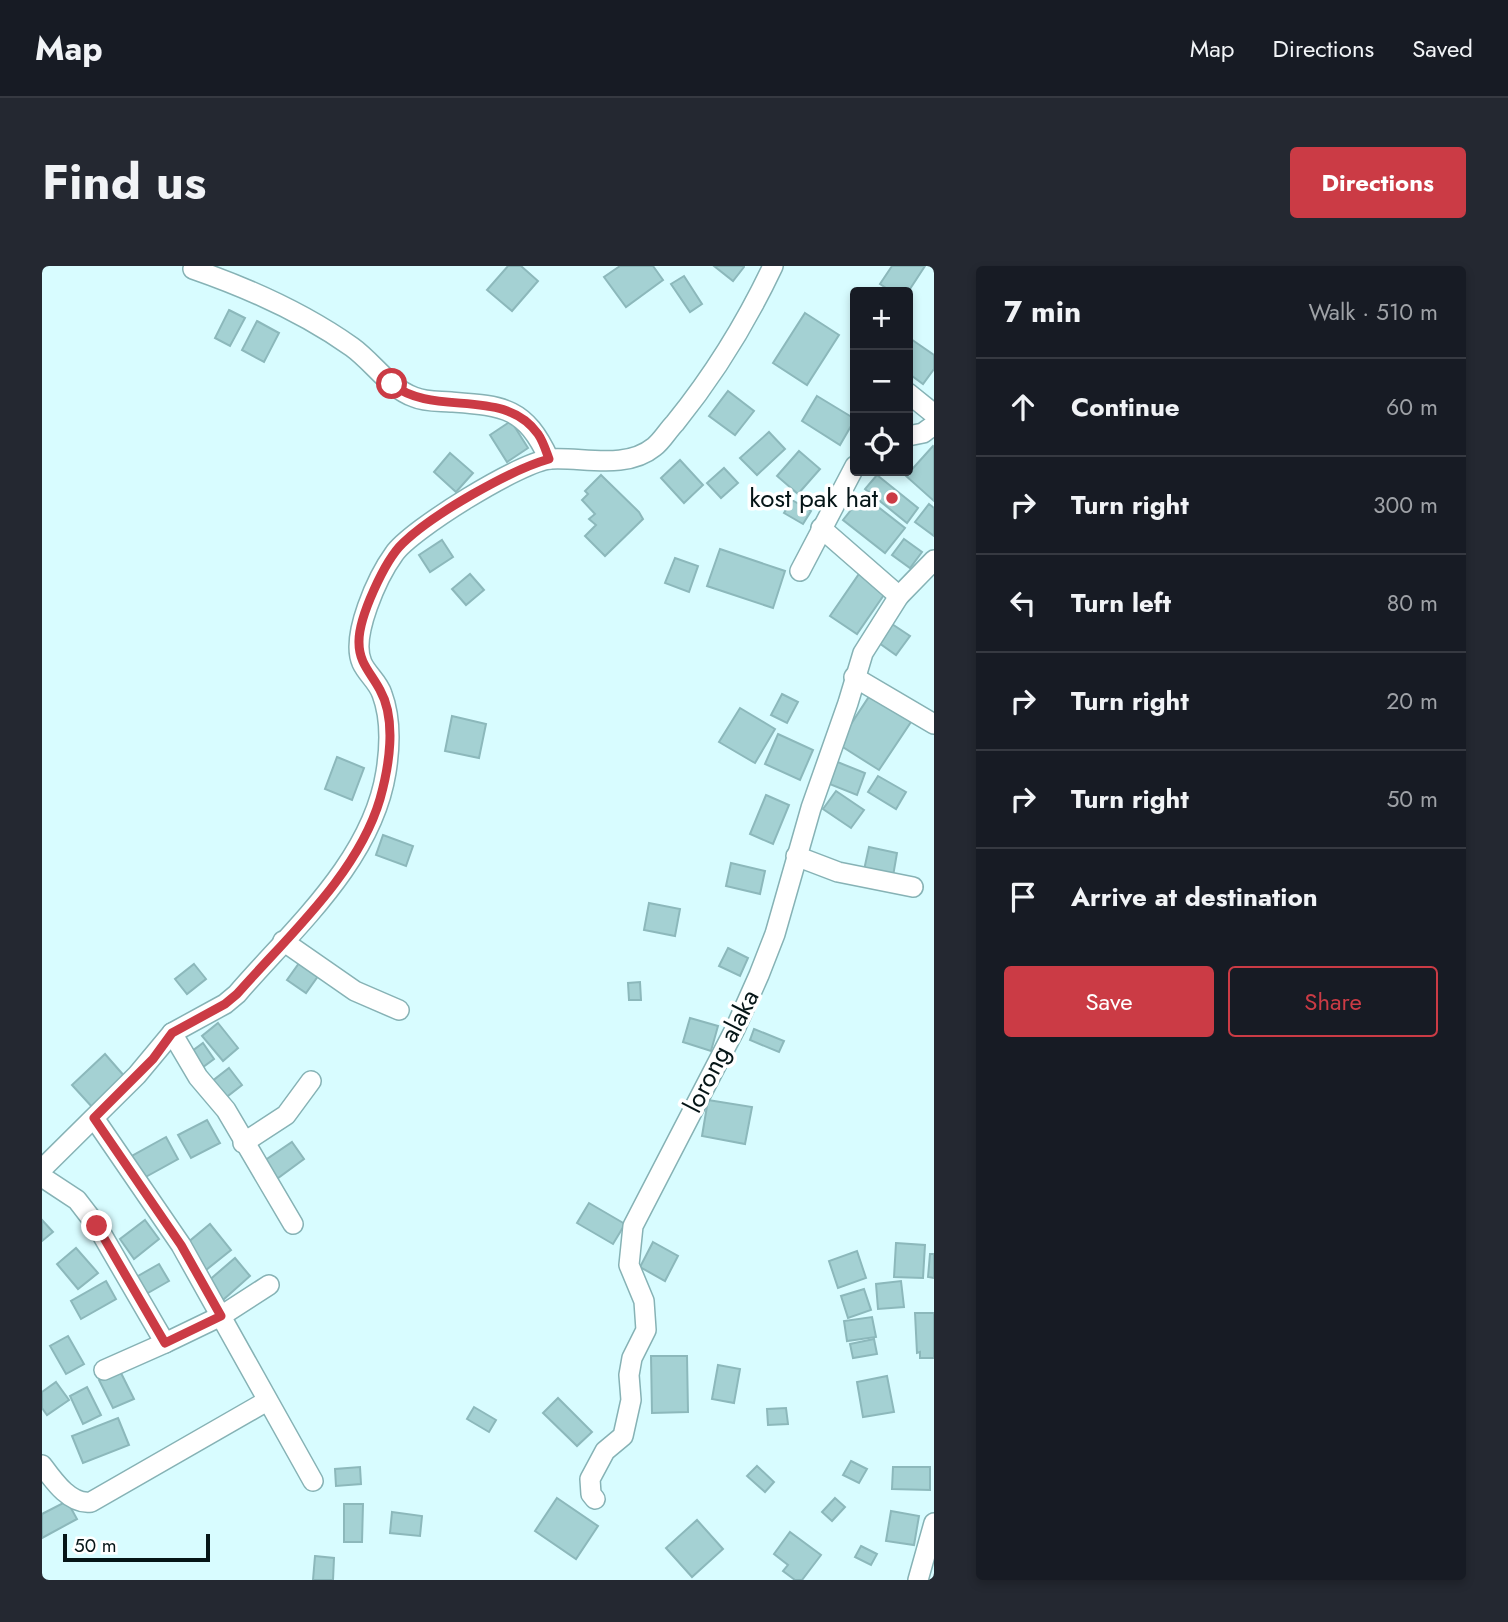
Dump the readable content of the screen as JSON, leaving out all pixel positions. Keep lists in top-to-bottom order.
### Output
{
  "streets": {
    "street": ["lorong alaka"]
  },
  "places": ["kost pak hat"],
  "scale_bar": "50 m",
  "page": {
    "header": "Map",
    "nav": ["Map", "Directions", "Saved"],
    "title": "Find us",
    "buttons": [
      "Directions",
      ["Save", "Share"]
    ],
    "heading": ["7 min", "Walk · 510 m"],
    "map_buttons": ["+", "−"],
    "list": [
      ["Continue", "60 m"],
      ["Turn right", "300 m"],
      ["Turn left", "80 m"],
      ["Turn right", "20 m"],
      ["Turn right", "50 m"],
      "Arrive at destination"
    ],
    "scale": "50 m"
  }
}
